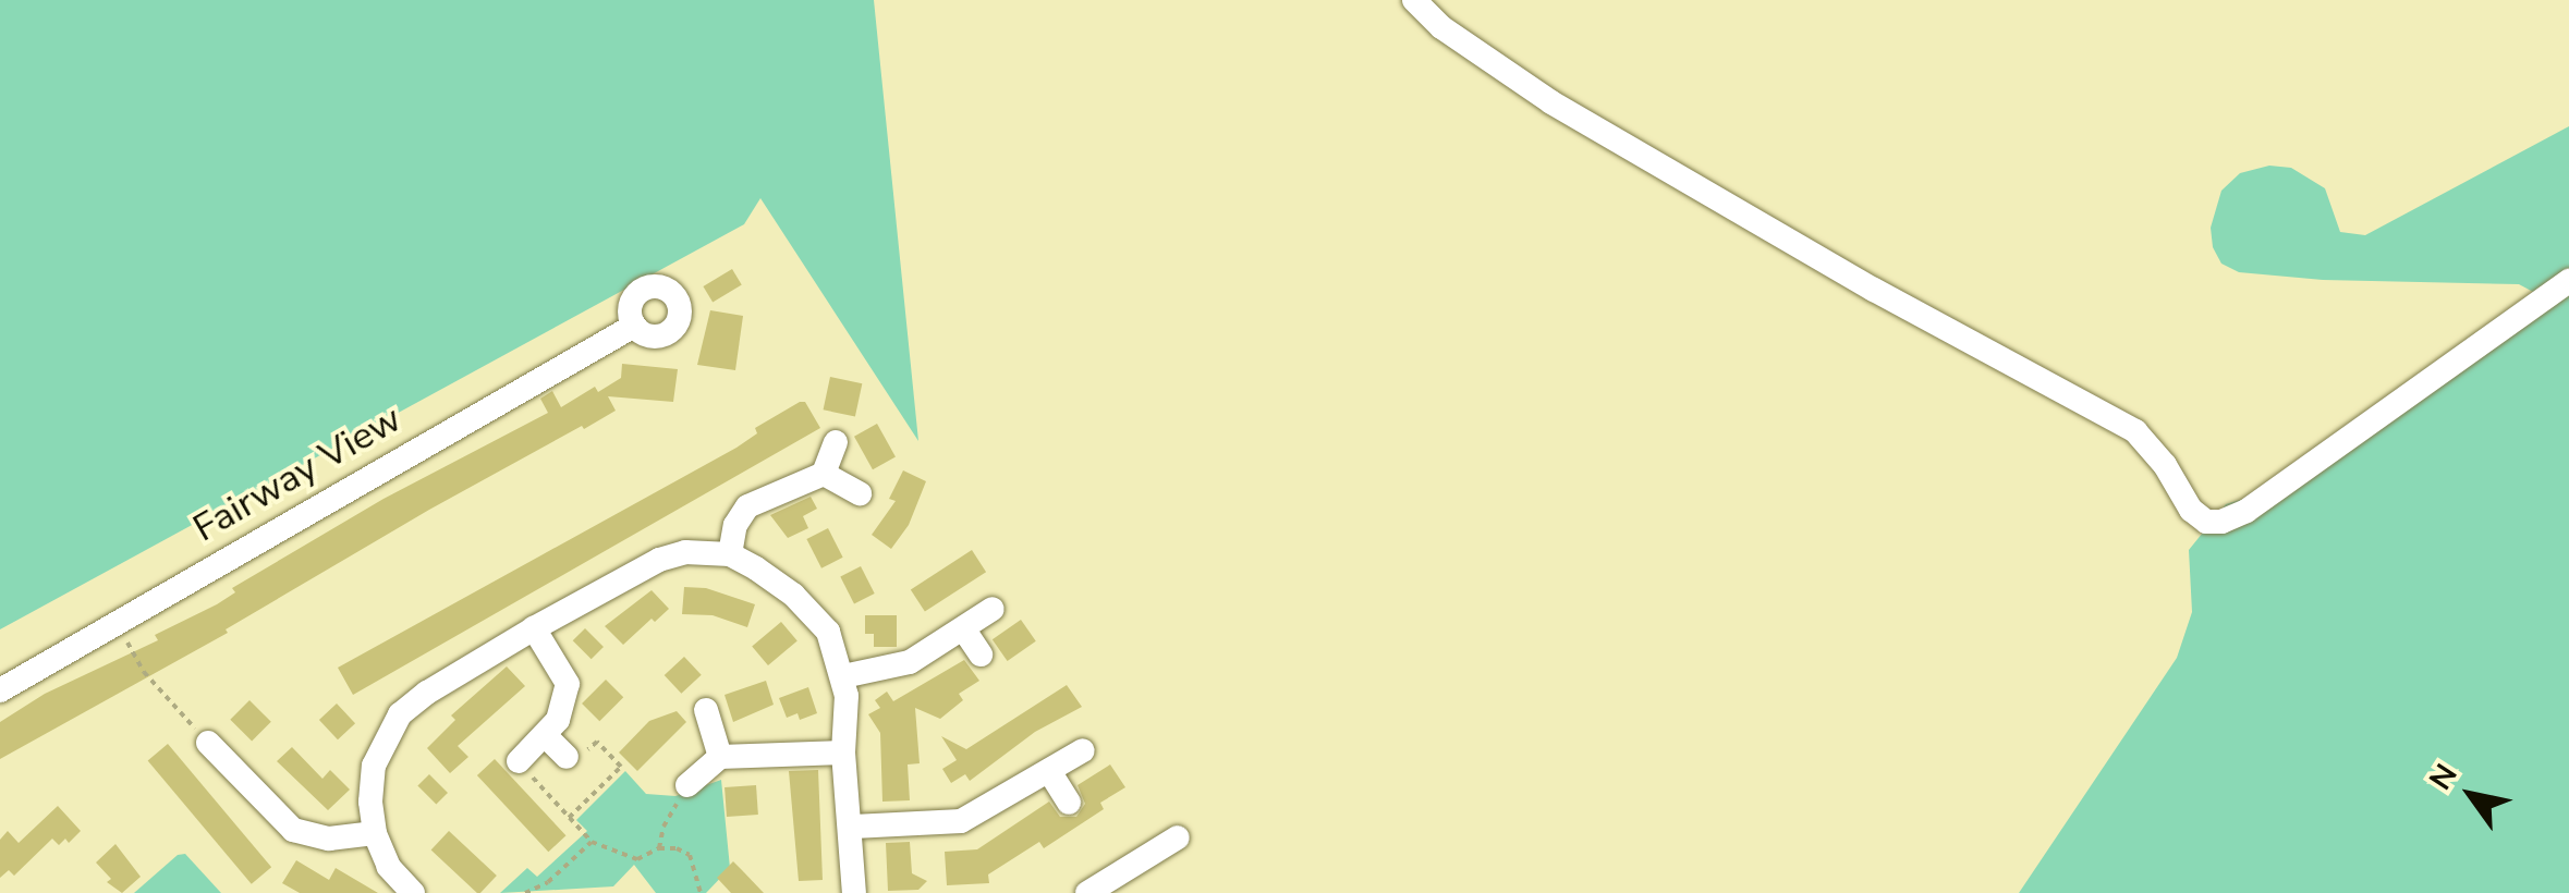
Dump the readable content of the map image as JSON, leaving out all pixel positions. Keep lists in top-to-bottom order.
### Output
{
  "streets": {
    "street": ["Fairway View"]
  },
  "north": "top left"
}
